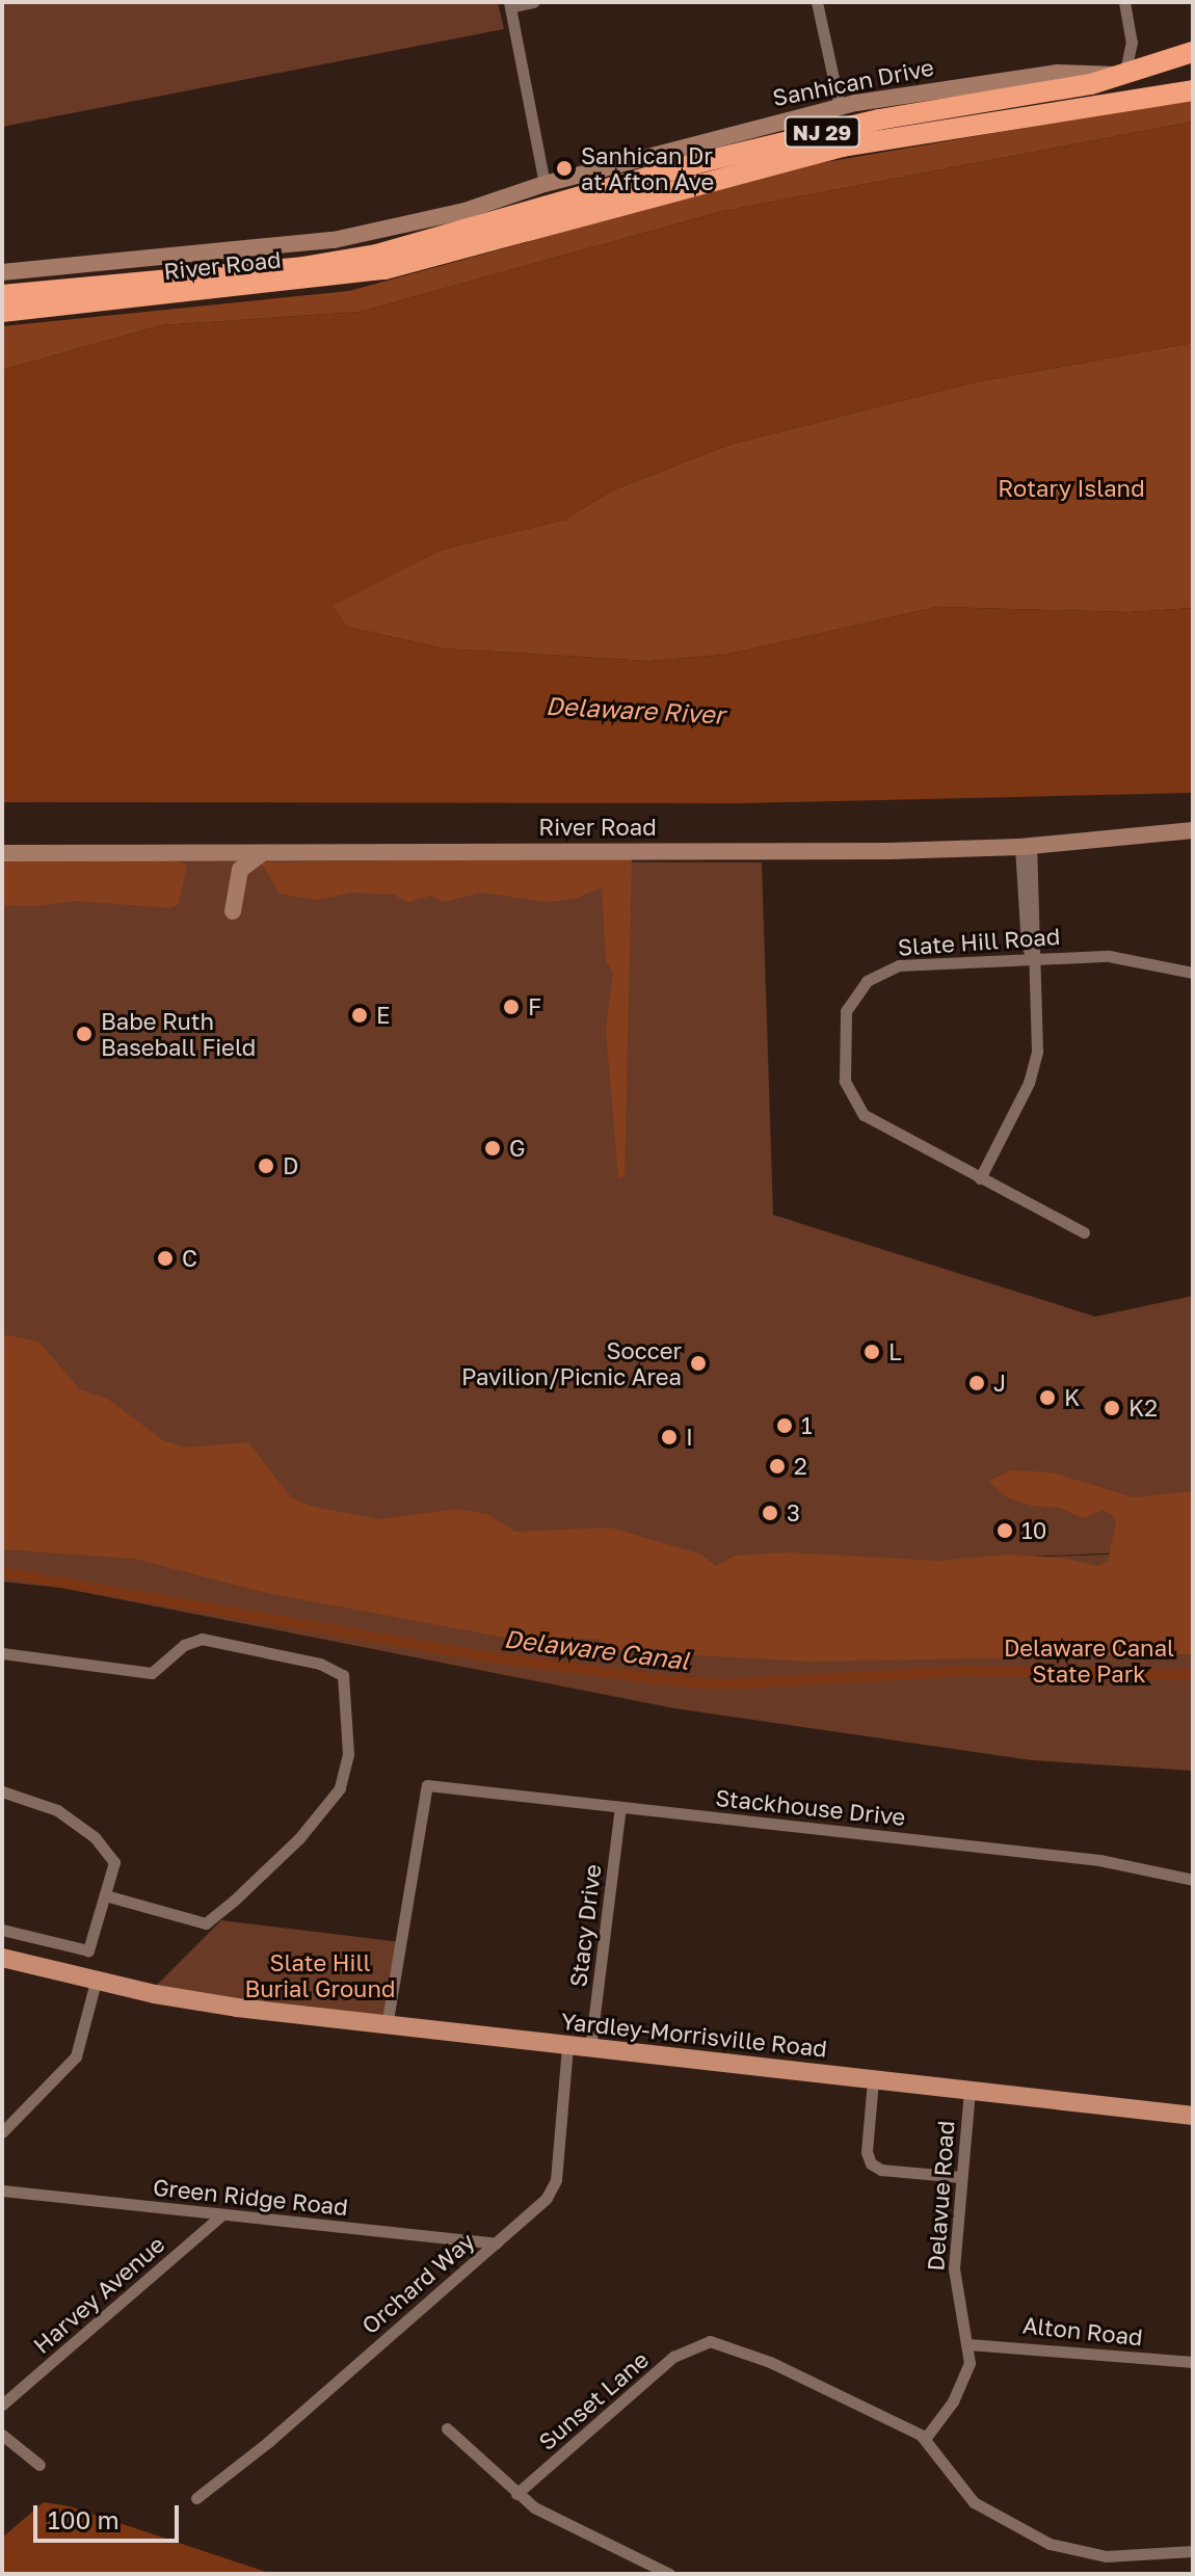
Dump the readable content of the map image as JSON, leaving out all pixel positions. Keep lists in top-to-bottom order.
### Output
{
  "streets": {
    "highway": ["Sanhican Drive", "NJ 29", "River Road"],
    "main road": ["Yardley-Morrisville Road"],
    "street": [
      "Slate Hill Road",
      "Stackhouse Drive",
      "Stacy Drive",
      "Delavue Road",
      "Green Ridge Road",
      "Orchard Way",
      "Harvey Avenue",
      "Alton Road",
      "Sunset Lane"
    ]
  },
  "crossings": [
    ["Sanhican Drive", "NJ 29"],
    ["Sanhican Drive", "River Road"],
    ["NJ 29", "River Road"],
    ["Stackhouse Drive", "Stacy Drive"],
    ["Stackhouse Drive", "Yardley-Morrisville Road"],
    ["Stacy Drive", "Yardley-Morrisville Road"],
    ["Yardley-Morrisville Road", "Delavue Road"],
    ["Yardley-Morrisville Road", "Orchard Way"],
    ["Delavue Road", "Alton Road"],
    ["Delavue Road", "Sunset Lane"],
    ["Green Ridge Road", "Orchard Way"],
    ["Green Ridge Road", "Harvey Avenue"]
  ],
  "water": ["Delaware River", "Delaware Canal"],
  "parks": ["Rotary Island", "Delaware Canal State Park", "Slate Hill Burial Ground"],
  "places": [
    "Sanhican Dr at Afton Ave",
    "F",
    "E",
    "Babe Ruth Baseball Field",
    "G",
    "D",
    "C",
    "L",
    "Soccer Pavilion/Picnic Area",
    "J",
    "K",
    "K2",
    "1",
    "I",
    "2",
    "3",
    "10"
  ],
  "scale_bar": "100 m"
}
